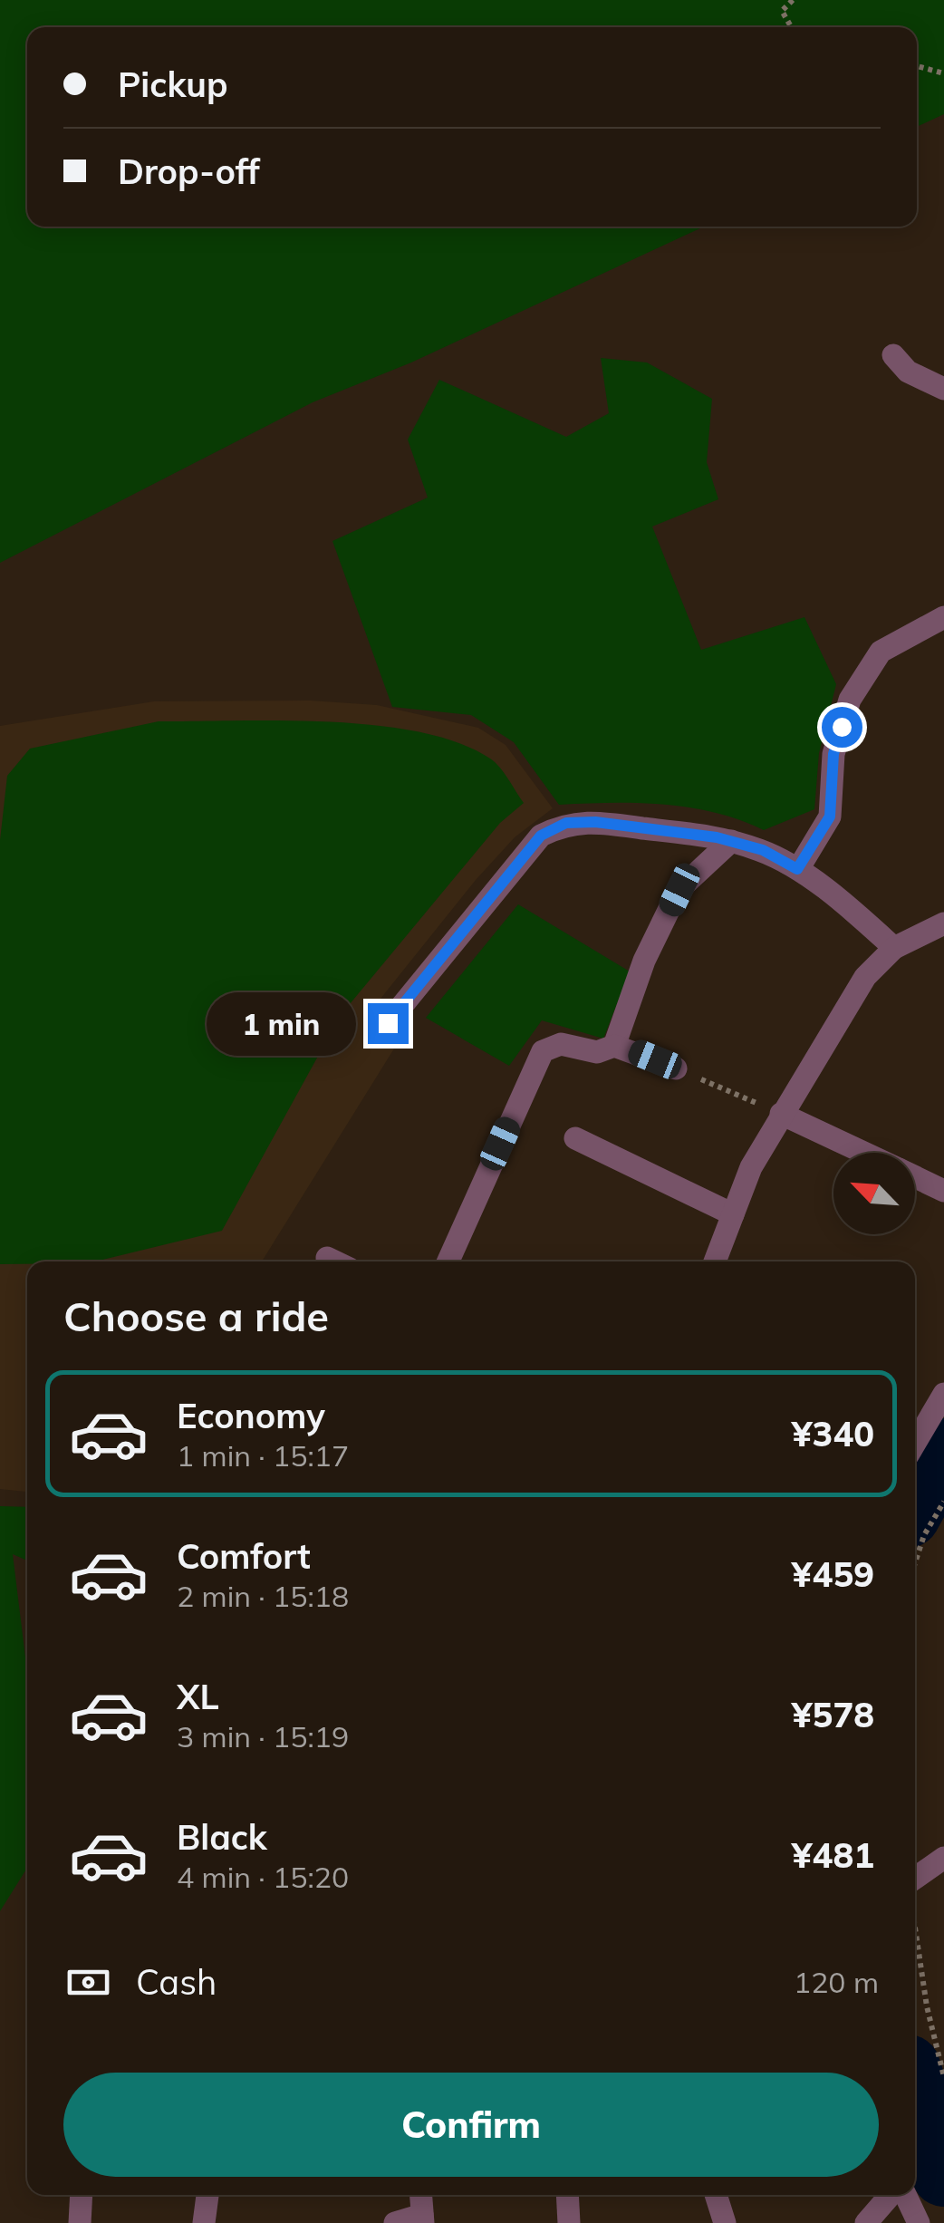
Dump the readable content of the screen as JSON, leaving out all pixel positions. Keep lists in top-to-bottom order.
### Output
{
  "north": "top left",
  "page": {
    "banner": ["Pickup", "Drop-off"],
    "bubble": "1 min",
    "heading": "Choose a ride",
    "list": [
      {
        "name": "Economy",
        "note": "1 min · 15:17",
        "value": "¥340"
      },
      {
        "name": "Comfort",
        "note": "2 min · 15:18",
        "value": "¥459"
      },
      {
        "name": "XL",
        "note": "3 min · 15:19",
        "value": "¥578"
      },
      {
        "name": "Black",
        "note": "4 min · 15:20",
        "value": "¥481"
      }
    ],
    "pay": ["Cash", "120 m"],
    "buttons": "Confirm"
  }
}
